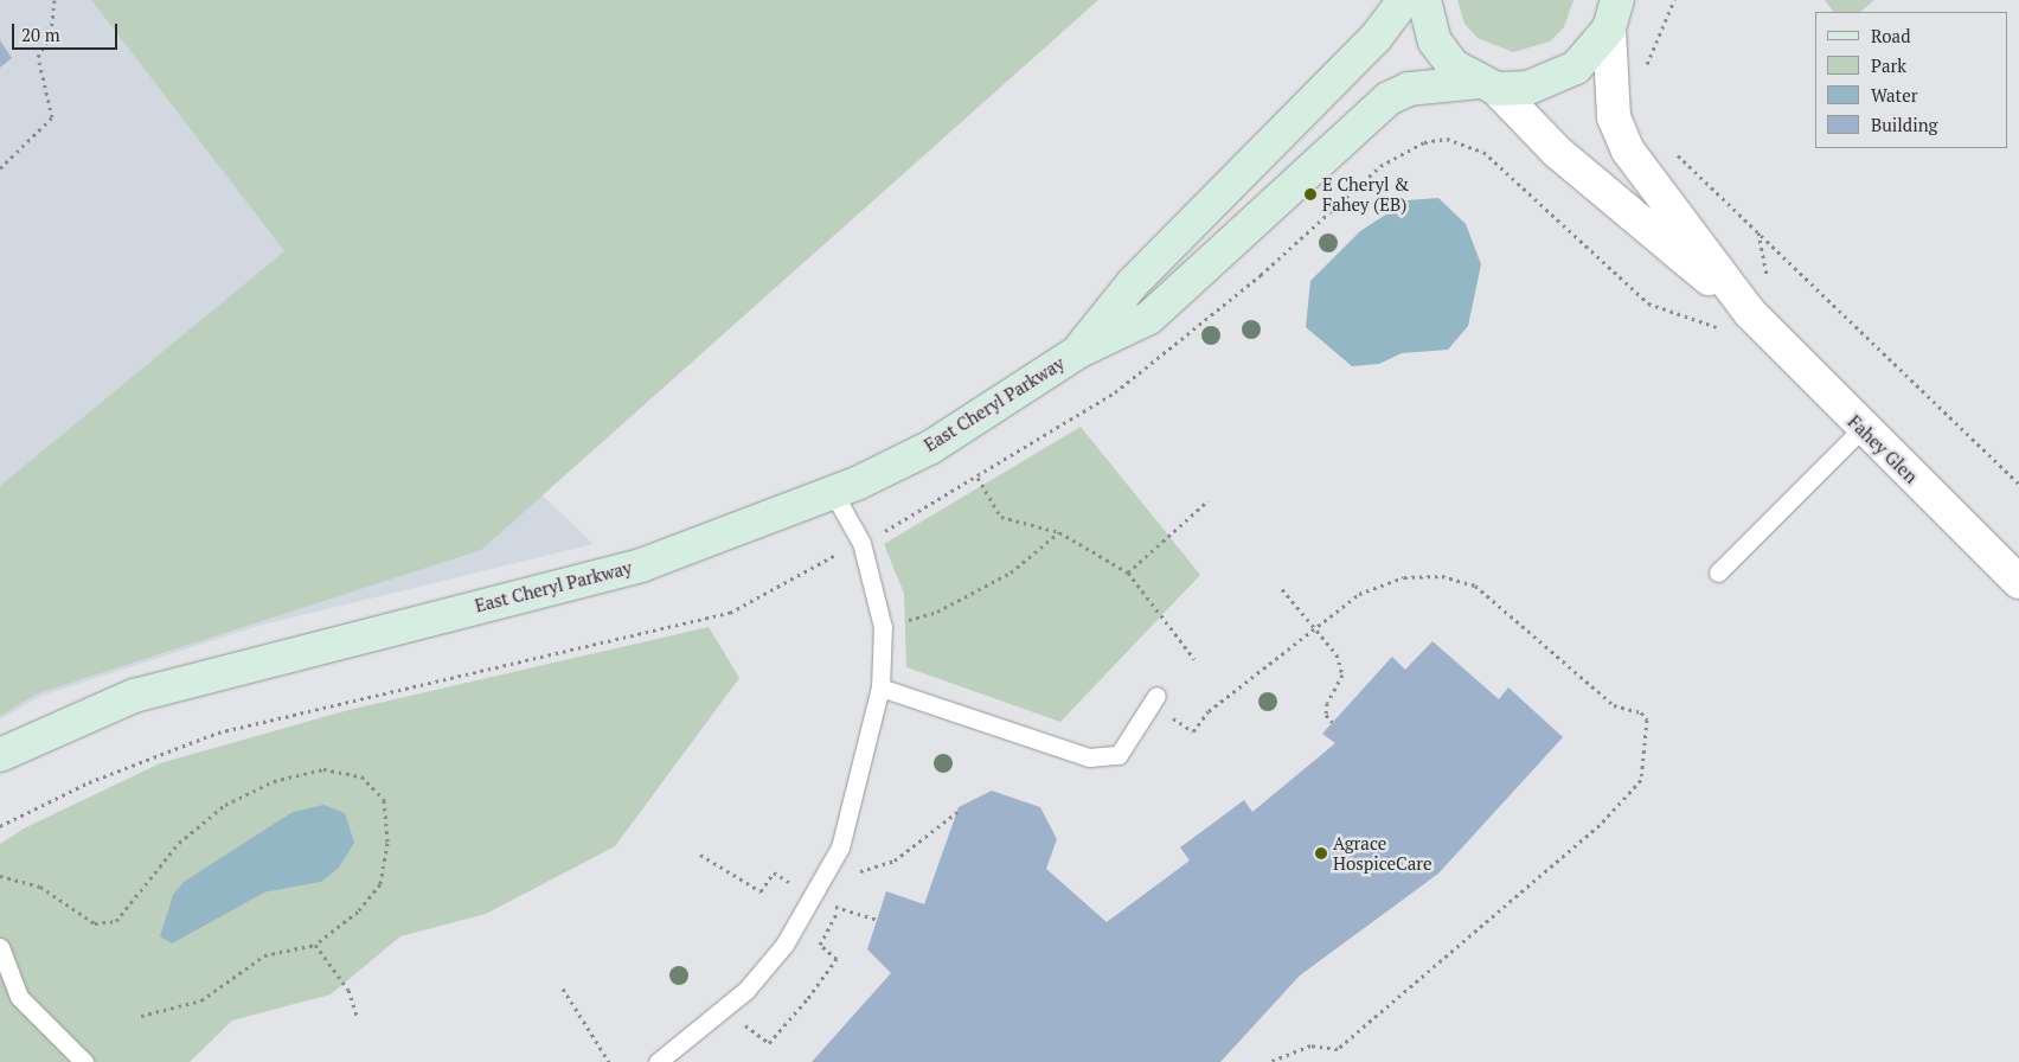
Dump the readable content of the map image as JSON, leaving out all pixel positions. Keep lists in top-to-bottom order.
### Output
{
  "streets": {
    "street": ["East Cheryl Parkway", "Fahey Glen"]
  },
  "crossings": [
    ["East Cheryl Parkway", "Fahey Glen"]
  ],
  "places": ["E Cheryl & Fahey (EB)", "Agrace HospiceCare"],
  "legend": [
    "Road",
    "Park",
    "Water",
    "Building"
  ],
  "scale_bar": "20 m"
}
